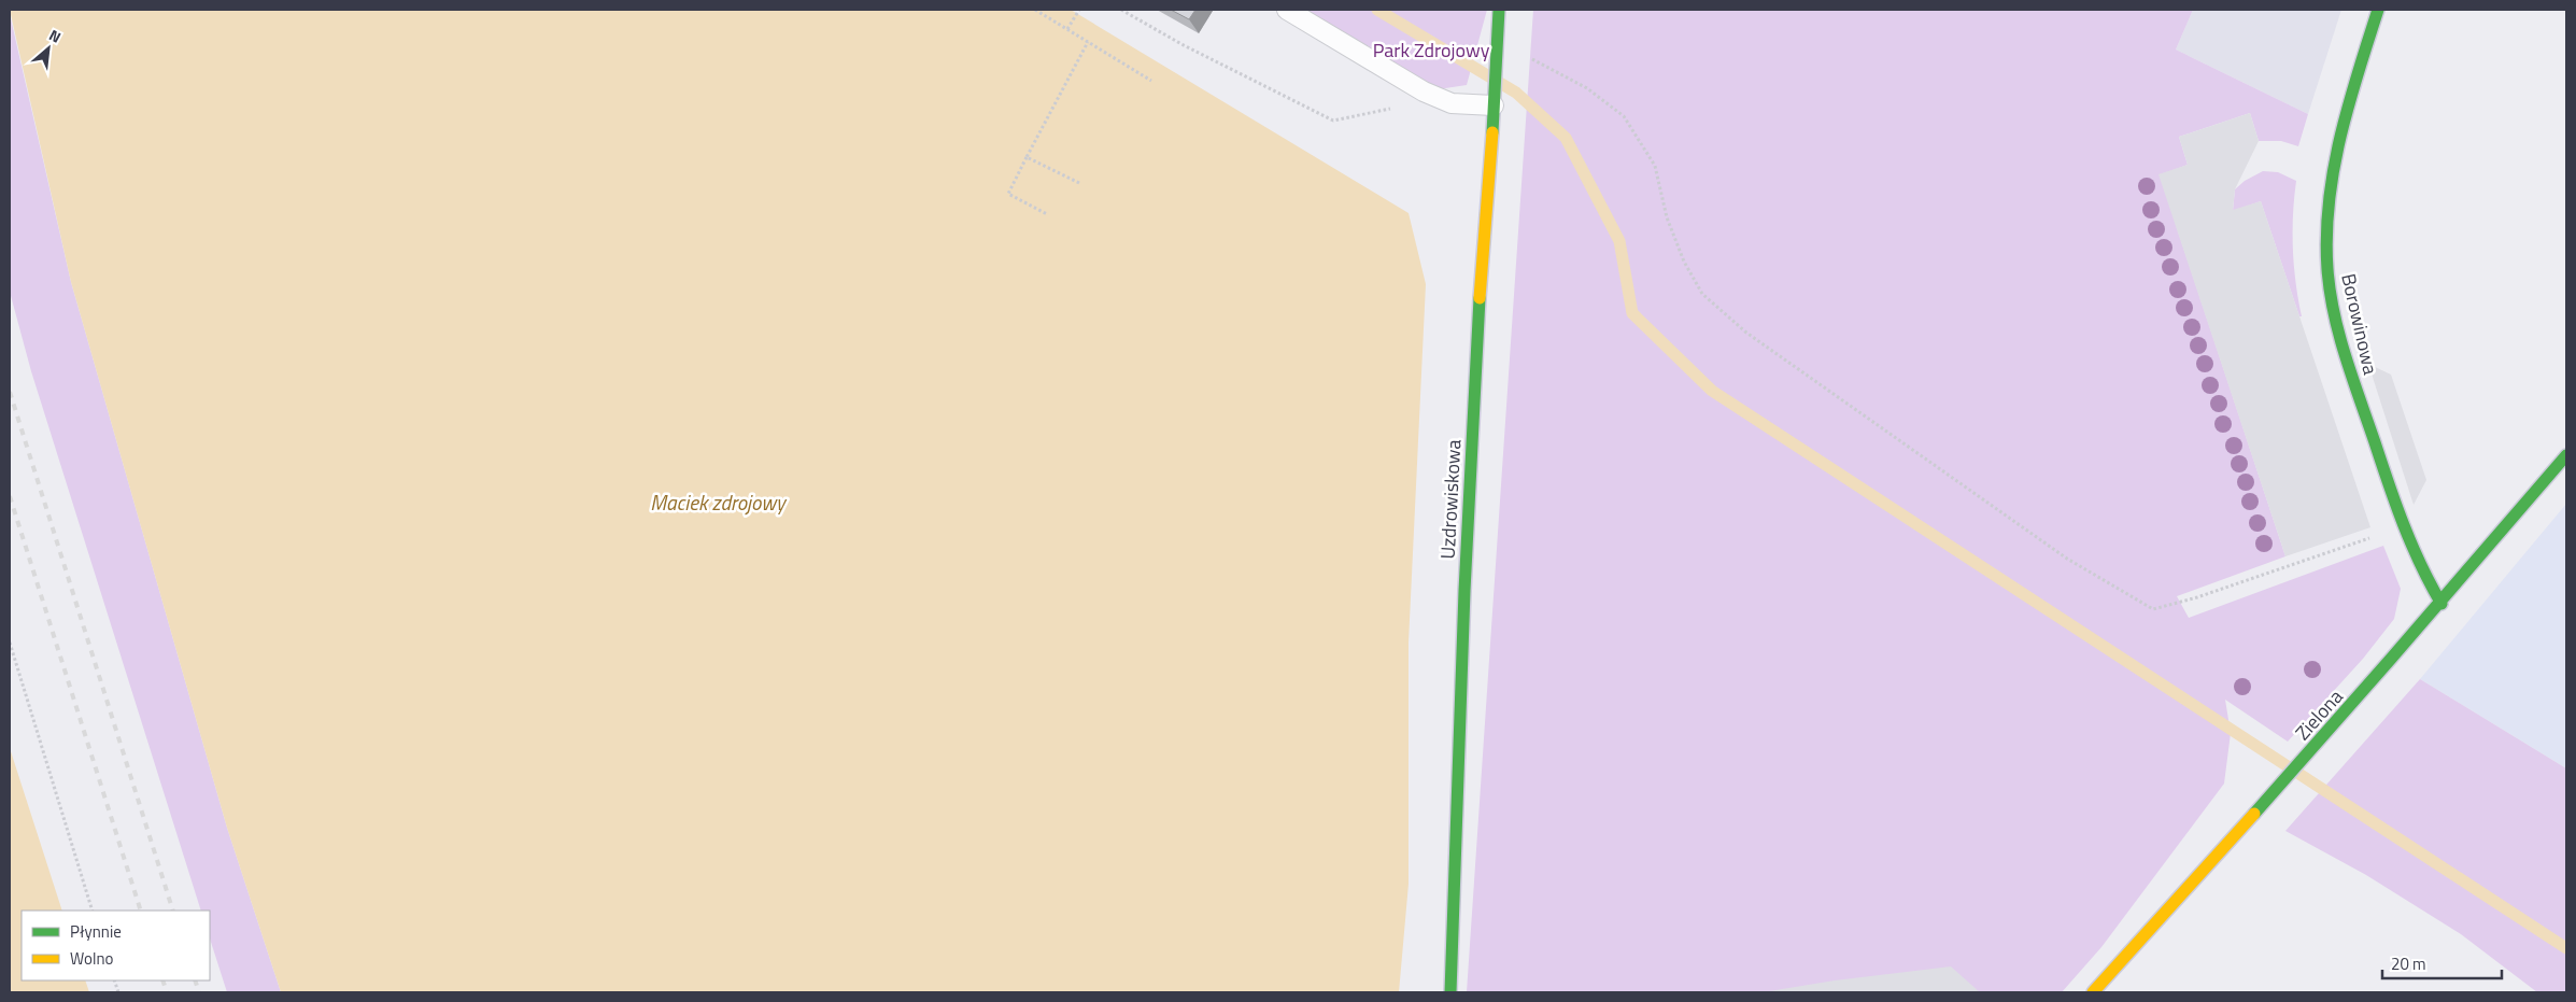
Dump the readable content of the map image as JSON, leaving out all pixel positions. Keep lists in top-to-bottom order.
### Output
{
  "streets": {
    "street": ["Borowinowa", "Uzdrowiskowa", "Zielona"]
  },
  "crossings": [
    ["Borowinowa", "Zielona"]
  ],
  "water": ["Maciek zdrojowy"],
  "parks": ["Park Zdrojowy"],
  "legend": ["Płynnie", "Wolno"],
  "scale_bar": "20 m",
  "north": "top right"
}
